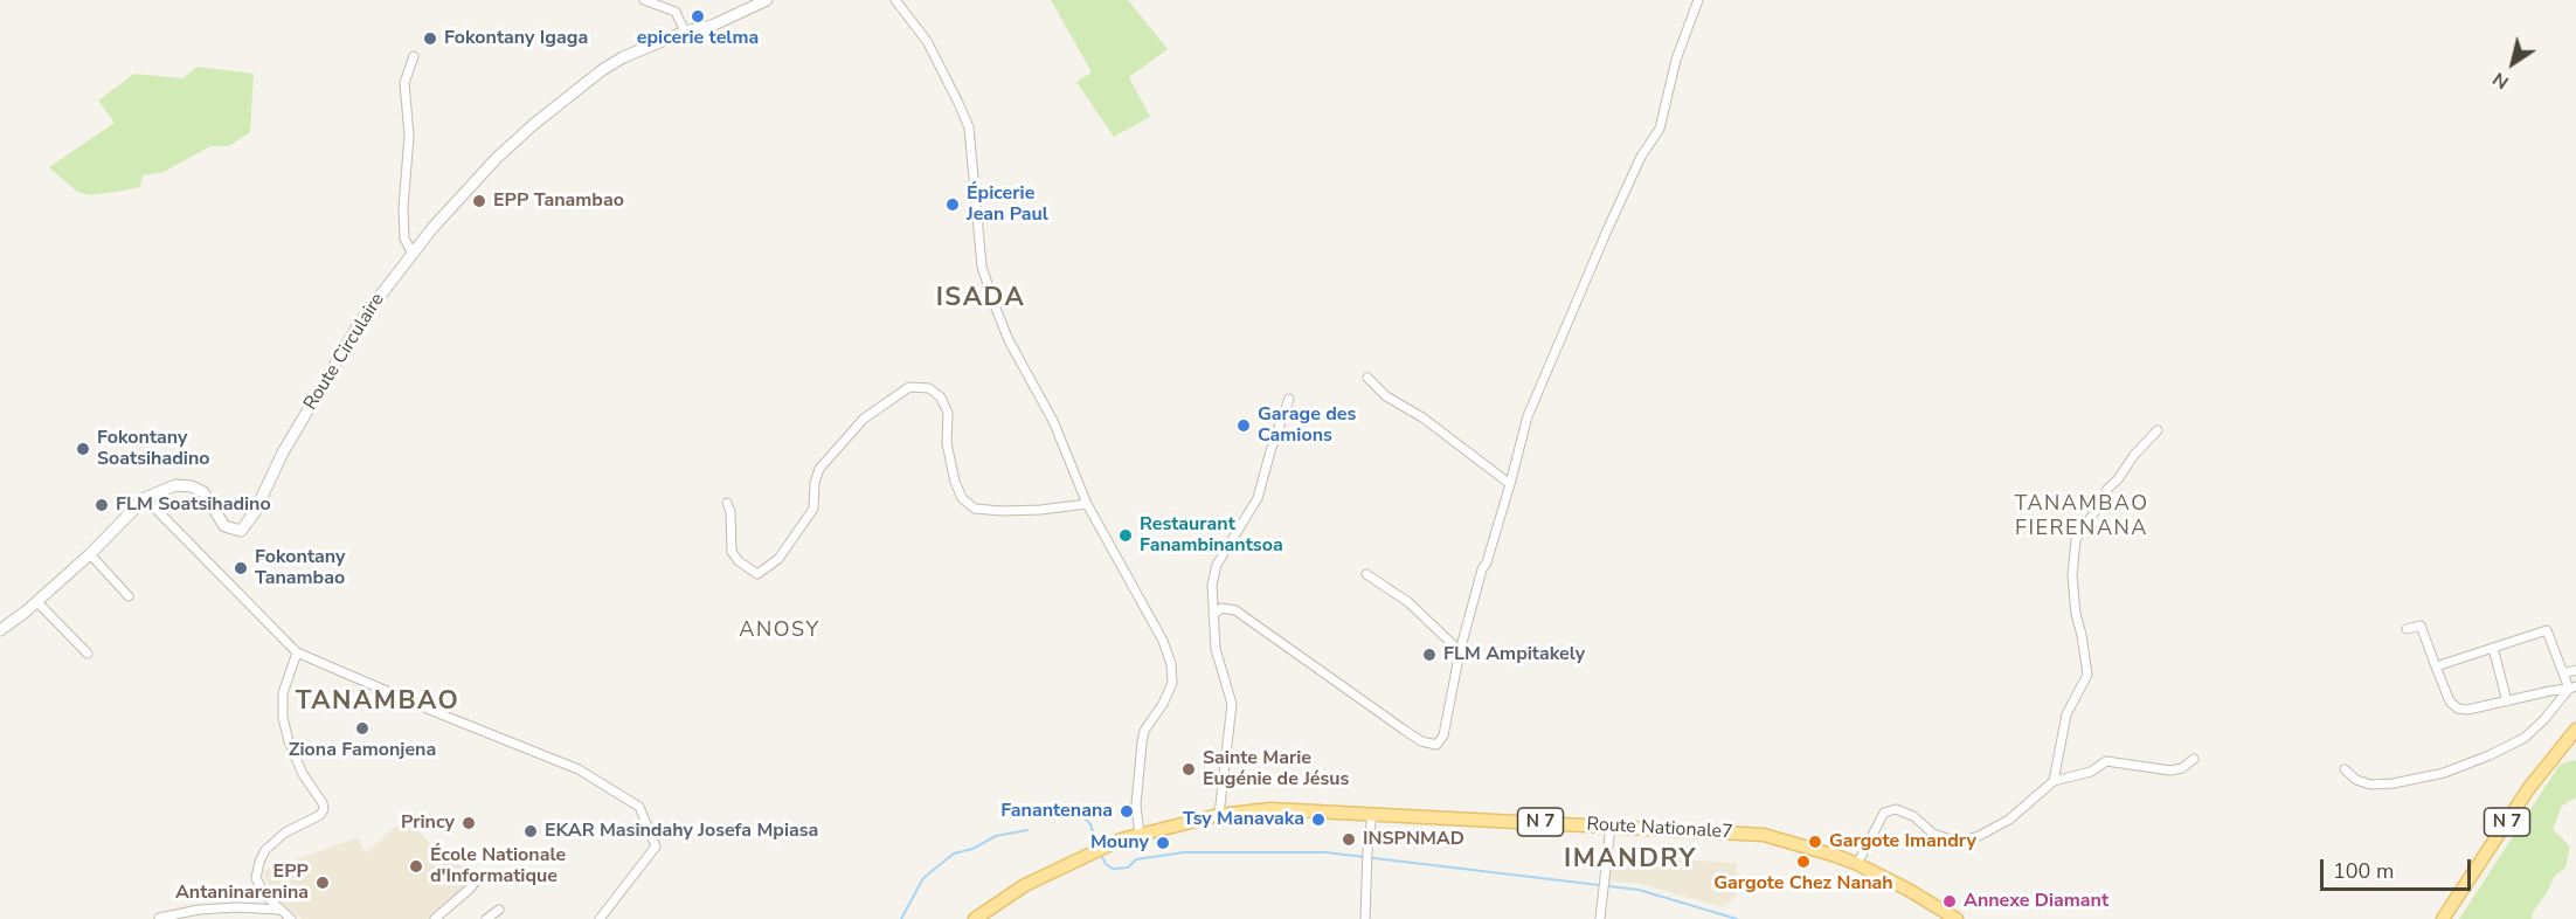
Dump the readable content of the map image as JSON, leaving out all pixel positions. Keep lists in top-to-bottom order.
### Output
{
  "streets": {
    "main road": ["N 7", "Route Nationale7"],
    "street": ["Route Circulaire"]
  },
  "crossings": [
    ["N 7", "Route Nationale7"]
  ],
  "districts": [
    "ISADA",
    "TANAMBAO FIERENANA",
    "ANOSY",
    "TANAMBAO",
    "IMANDRY"
  ],
  "places": [
    "epicerie telma",
    "Fokontany Igaga",
    "EPP Tanambao",
    "Épicerie Jean Paul",
    "Garage des Camions",
    "Fokontany Soatsihadino",
    "FLM Soatsihadino",
    "Restaurant Fanambinantsoa",
    "Fokontany Tanambao",
    "FLM Ampitakely",
    "Ziona Famonjena",
    "Sainte Marie Eugénie de Jésus",
    "Fanantenana",
    "Tsy Manavaka",
    "Princy",
    "EKAR Masindahy Josefa Mpiasa",
    "INSPNMAD",
    "Gargote Imandry",
    "Mouny",
    "Gargote Chez Nanah",
    "École Nationale d'Informatique",
    "EPP Antaninarenina",
    "Annexe Diamant"
  ],
  "scale_bar": "100 m",
  "north": "bottom left"
}
